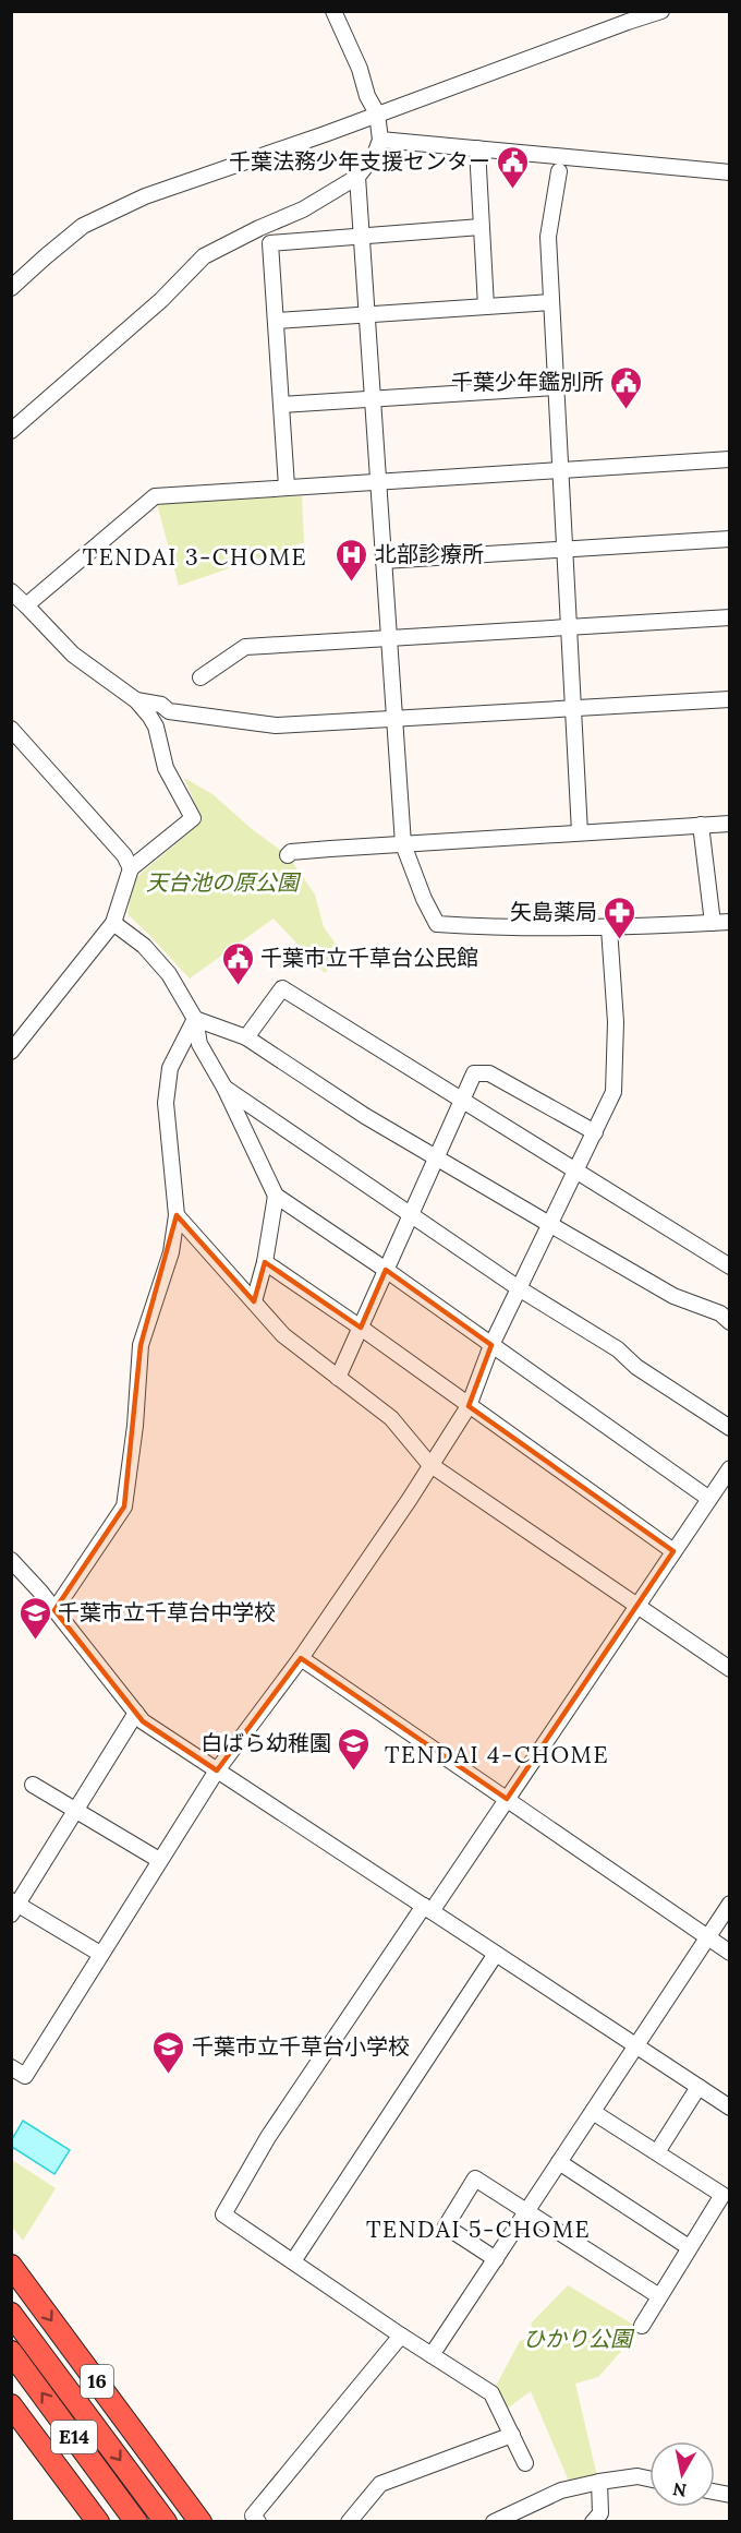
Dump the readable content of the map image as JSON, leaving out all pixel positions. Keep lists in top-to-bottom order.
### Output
{
  "streets": {
    "highway": ["16", "E14"]
  },
  "districts": ["TENDAI 3-CHOME", "TENDAI 4-CHOME", "TENDAI 5-CHOME"],
  "parks": ["天台池の原公園", "ひかり公園"],
  "places": {
    "public building": ["千葉法務少年支援センター", "千葉少年鑑別所", "千葉市立千草台公民館"],
    "hospital": ["北部診療所"],
    "pharmacy": ["矢島薬局"],
    "school or university": ["千葉市立千草台中学校", "白ばら幼稚園", "千葉市立千草台小学校"]
  },
  "north": "bottom"
}
